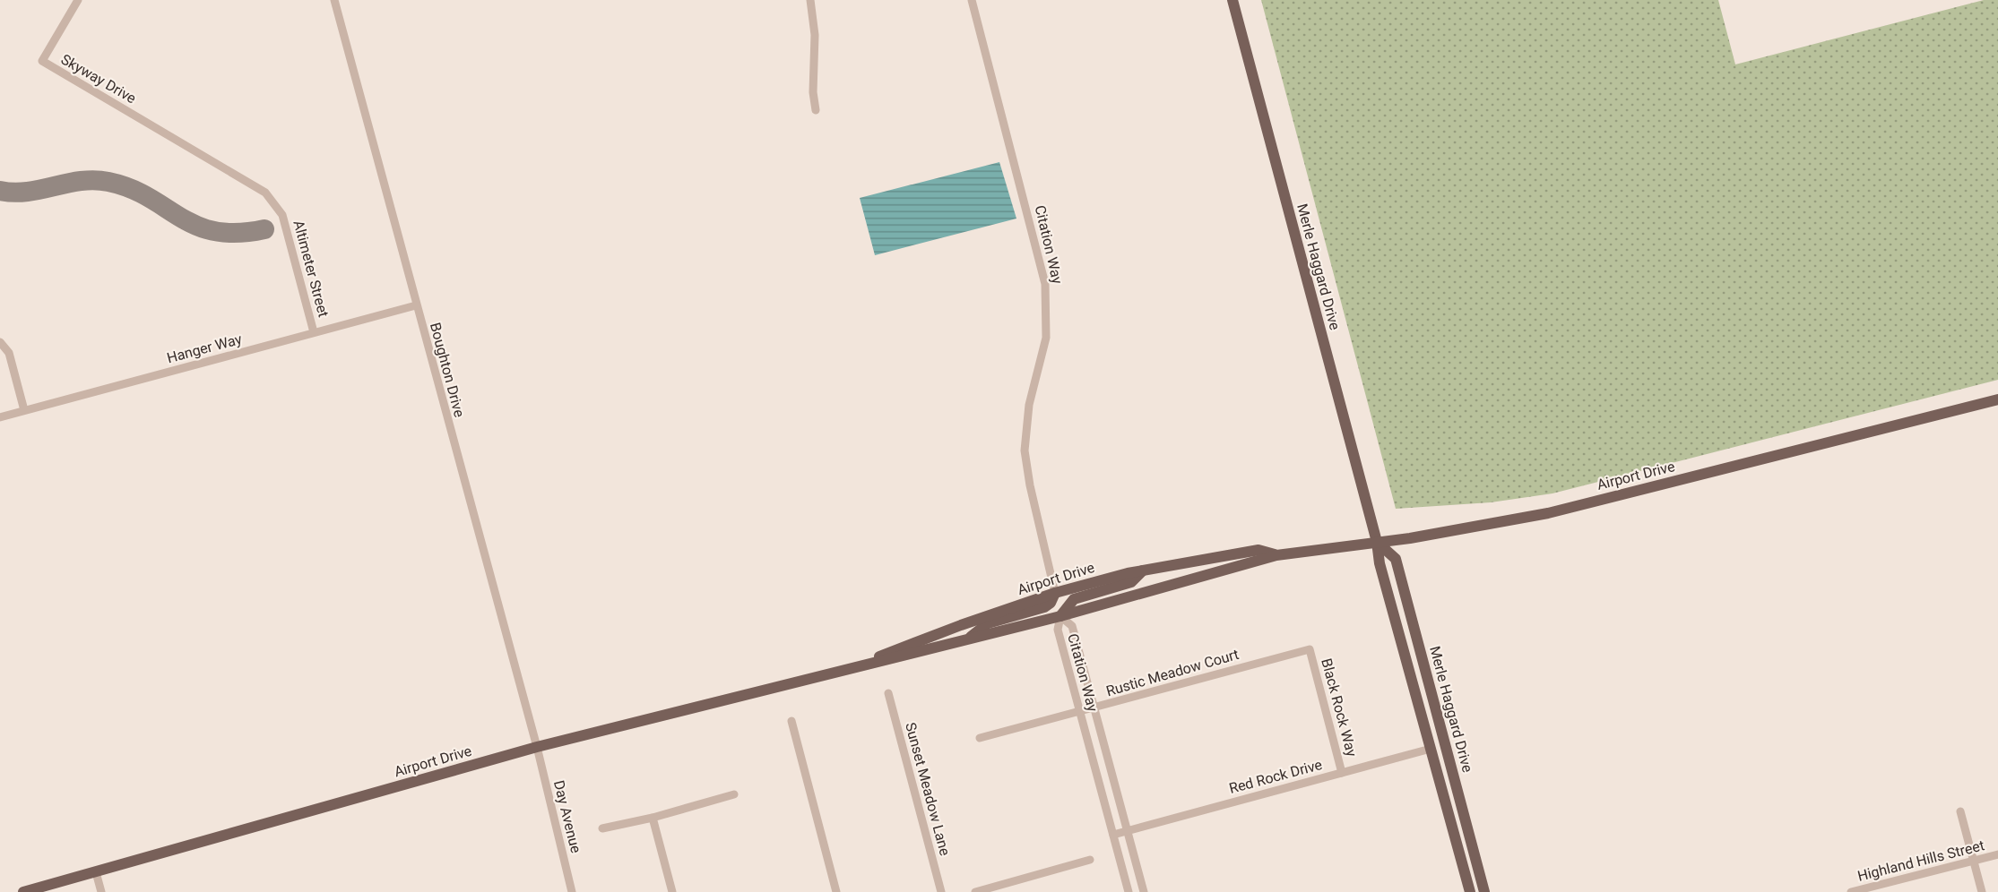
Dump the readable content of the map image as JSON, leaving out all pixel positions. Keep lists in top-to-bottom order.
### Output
{
  "streets": {
    "main road": ["Merle Haggard Drive", "Airport Drive"],
    "street": [
      "Skyway Drive",
      "Citation Way",
      "Altimeter Street",
      "Hanger Way",
      "Boughton Drive",
      "Rustic Meadow Court",
      "Black Rock Way",
      "Red Rock Drive",
      "Sunset Meadow Lane",
      "Day Avenue",
      "Highland Hills Street"
    ]
  },
  "crossings": [
    ["Skyway Drive", "Altimeter Street"],
    ["Citation Way", "Airport Drive"],
    ["Citation Way", "Rustic Meadow Court"],
    ["Citation Way", "Red Rock Drive"],
    ["Merle Haggard Drive", "Airport Drive"],
    ["Merle Haggard Drive", "Red Rock Drive"],
    ["Altimeter Street", "Hanger Way"],
    ["Hanger Way", "Boughton Drive"],
    ["Boughton Drive", "Airport Drive"],
    ["Boughton Drive", "Day Avenue"],
    ["Airport Drive", "Day Avenue"],
    ["Rustic Meadow Court", "Black Rock Way"],
    ["Black Rock Way", "Red Rock Drive"]
  ]
}
